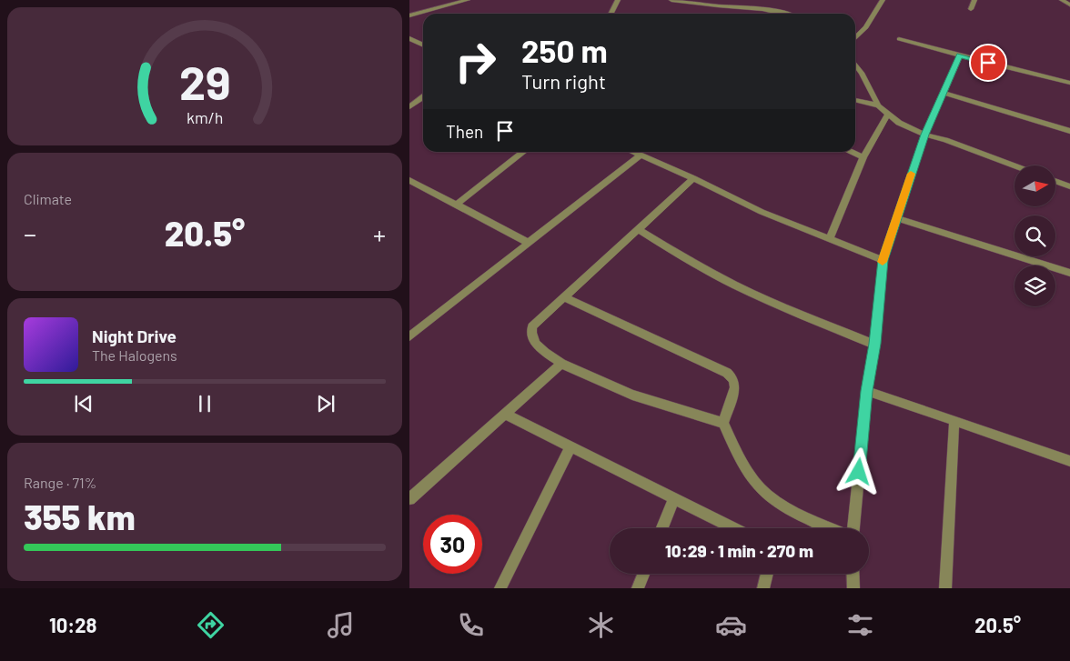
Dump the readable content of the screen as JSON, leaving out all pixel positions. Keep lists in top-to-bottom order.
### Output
{
  "north": "right",
  "page": {
    "turn": ["250 m", "Turn right"],
    "then": "Then",
    "tile": [
      "Climate",
      ["Range · 71%", "355 km"]
    ],
    "heat": ["−", "20.5°", "+"],
    "song": ["Night Drive", "The Halogens"],
    "limit": "30",
    "trip": "10:29 · 1 min · 270 m",
    "tabs": ["10:28", "20.5°"],
    "gauge": ["29", "km/h"]
  }
}
